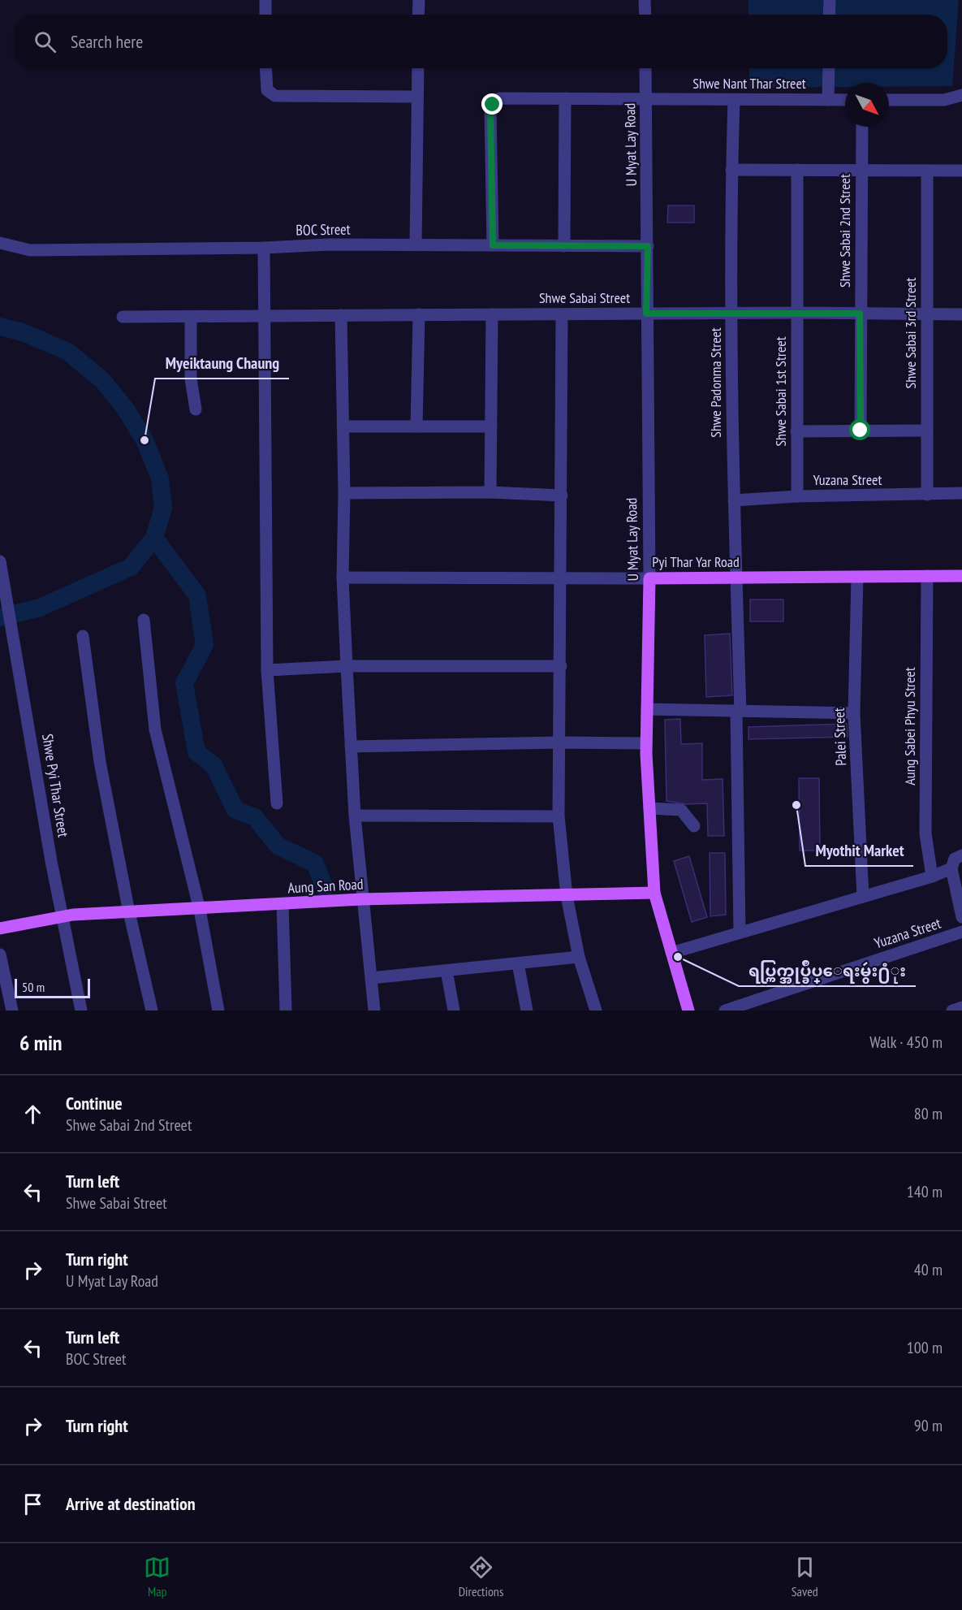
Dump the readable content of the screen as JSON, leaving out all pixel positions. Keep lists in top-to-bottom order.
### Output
{
  "streets": {
    "main road": ["U Myat Lay Road", "Pyi Thar Yar Road", "Aung San Road"],
    "street": [
      "Shwe Nant Thar Street",
      "BOC Street",
      "Shwe Sabai 2nd Street",
      "Shwe Sabai Street",
      "Shwe Sabai 3rd Street",
      "Shwe Padonma Street",
      "Shwe Sabai 1st Street",
      "Yuzana Street",
      "Aung Sabei Phyu Street",
      "Palei Street",
      "Shwe Pyi Thar Street"
    ]
  },
  "crossings": [
    ["Shwe Nant Thar Street", "U Myat Lay Road"],
    ["Shwe Nant Thar Street", "BOC Street"],
    ["Shwe Nant Thar Street", "Shwe Padonma Street"],
    ["U Myat Lay Road", "BOC Street"],
    ["U Myat Lay Road", "Shwe Sabai Street"],
    ["U Myat Lay Road", "Pyi Thar Yar Road"],
    ["U Myat Lay Road", "Aung San Road"],
    ["Shwe Sabai 2nd Street", "Shwe Sabai Street"],
    ["Shwe Sabai Street", "Shwe Sabai 3rd Street"],
    ["Shwe Sabai Street", "Shwe Padonma Street"],
    ["Shwe Sabai Street", "Shwe Sabai 1st Street"],
    ["Shwe Sabai 3rd Street", "Yuzana Street"],
    ["Shwe Padonma Street", "Yuzana Street"],
    ["Shwe Padonma Street", "Pyi Thar Yar Road"],
    ["Shwe Sabai 1st Street", "Yuzana Street"],
    ["Pyi Thar Yar Road", "Aung Sabei Phyu Street"],
    ["Pyi Thar Yar Road", "Palei Street"],
    ["Shwe Pyi Thar Street", "Aung San Road"]
  ],
  "places": ["Myeiktaung Chaung", "Myothit Market", "ရပ္ကြက္အုပ္ခ်ဳပ္ေရးမွဴး႐ံုး"],
  "scale_bar": "50 m",
  "north": "bottom right",
  "page": {
    "search": "Search here",
    "scale": "50 m",
    "heading": ["6 min", "Walk · 450 m"],
    "list": [
      ["Continue", "Shwe Sabai 2nd Street", "80 m"],
      ["Turn left", "Shwe Sabai Street", "140 m"],
      ["Turn right", "U Myat Lay Road", "40 m"],
      ["Turn left", "BOC Street", "100 m"],
      ["Turn right", "90 m"],
      "Arrive at destination"
    ],
    "nav": ["Map", "Directions", "Saved"]
  }
}
